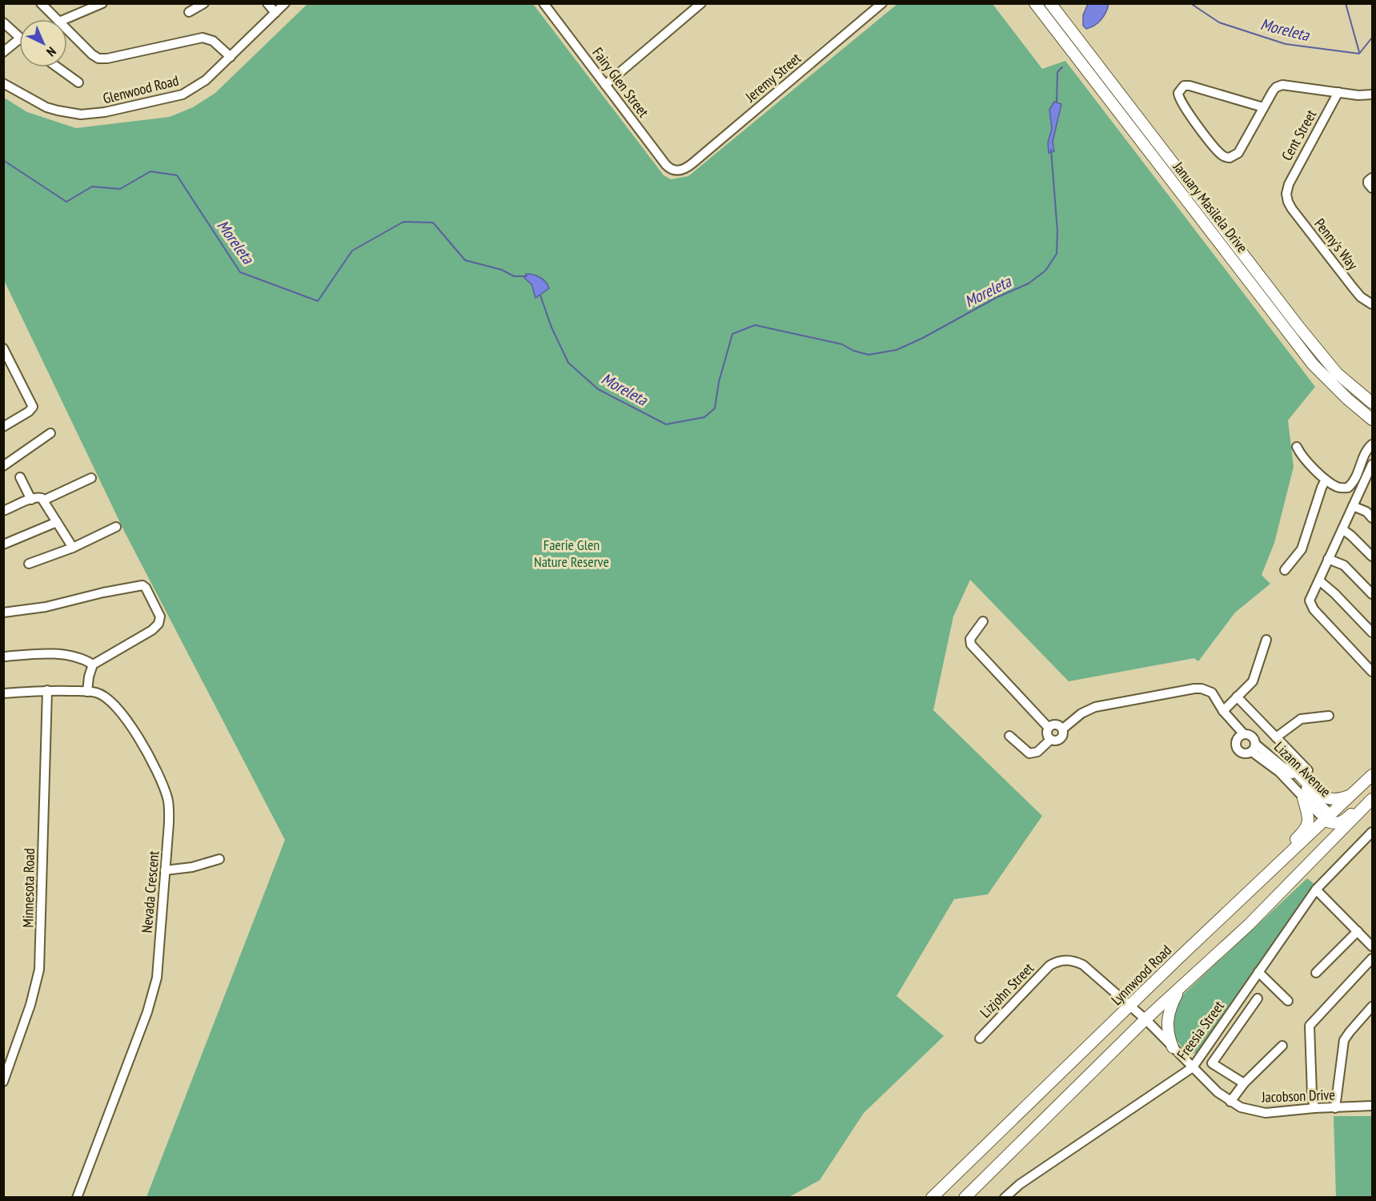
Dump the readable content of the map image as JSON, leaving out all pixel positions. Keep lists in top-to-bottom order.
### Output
{
  "streets": {
    "main road": ["January Masilela Drive", "Lynnwood Road"],
    "street": [
      "Jeremy Street",
      "Fairy Glen Street",
      "Glenwood Road",
      "Cent Street",
      "Penny's Way",
      "Lizann Avenue",
      "Minnesota Road",
      "Nevada Crescent",
      "Lizjohn Street",
      "Freesia Street",
      "Jacobson Drive"
    ]
  },
  "crossings": [
    ["Jeremy Street", "Fairy Glen Street"],
    ["Cent Street", "Penny's Way"],
    ["Lizann Avenue", "Lynnwood Road"],
    ["Minnesota Road", "Nevada Crescent"],
    ["Lynnwood Road", "Lizjohn Street"],
    ["Lynnwood Road", "Jacobson Drive"],
    ["Lizjohn Street", "Jacobson Drive"],
    ["Freesia Street", "Jacobson Drive"]
  ],
  "water": ["Moreleta"],
  "parks": ["Faerie Glen Nature Reserve"],
  "north": "bottom right"
}
